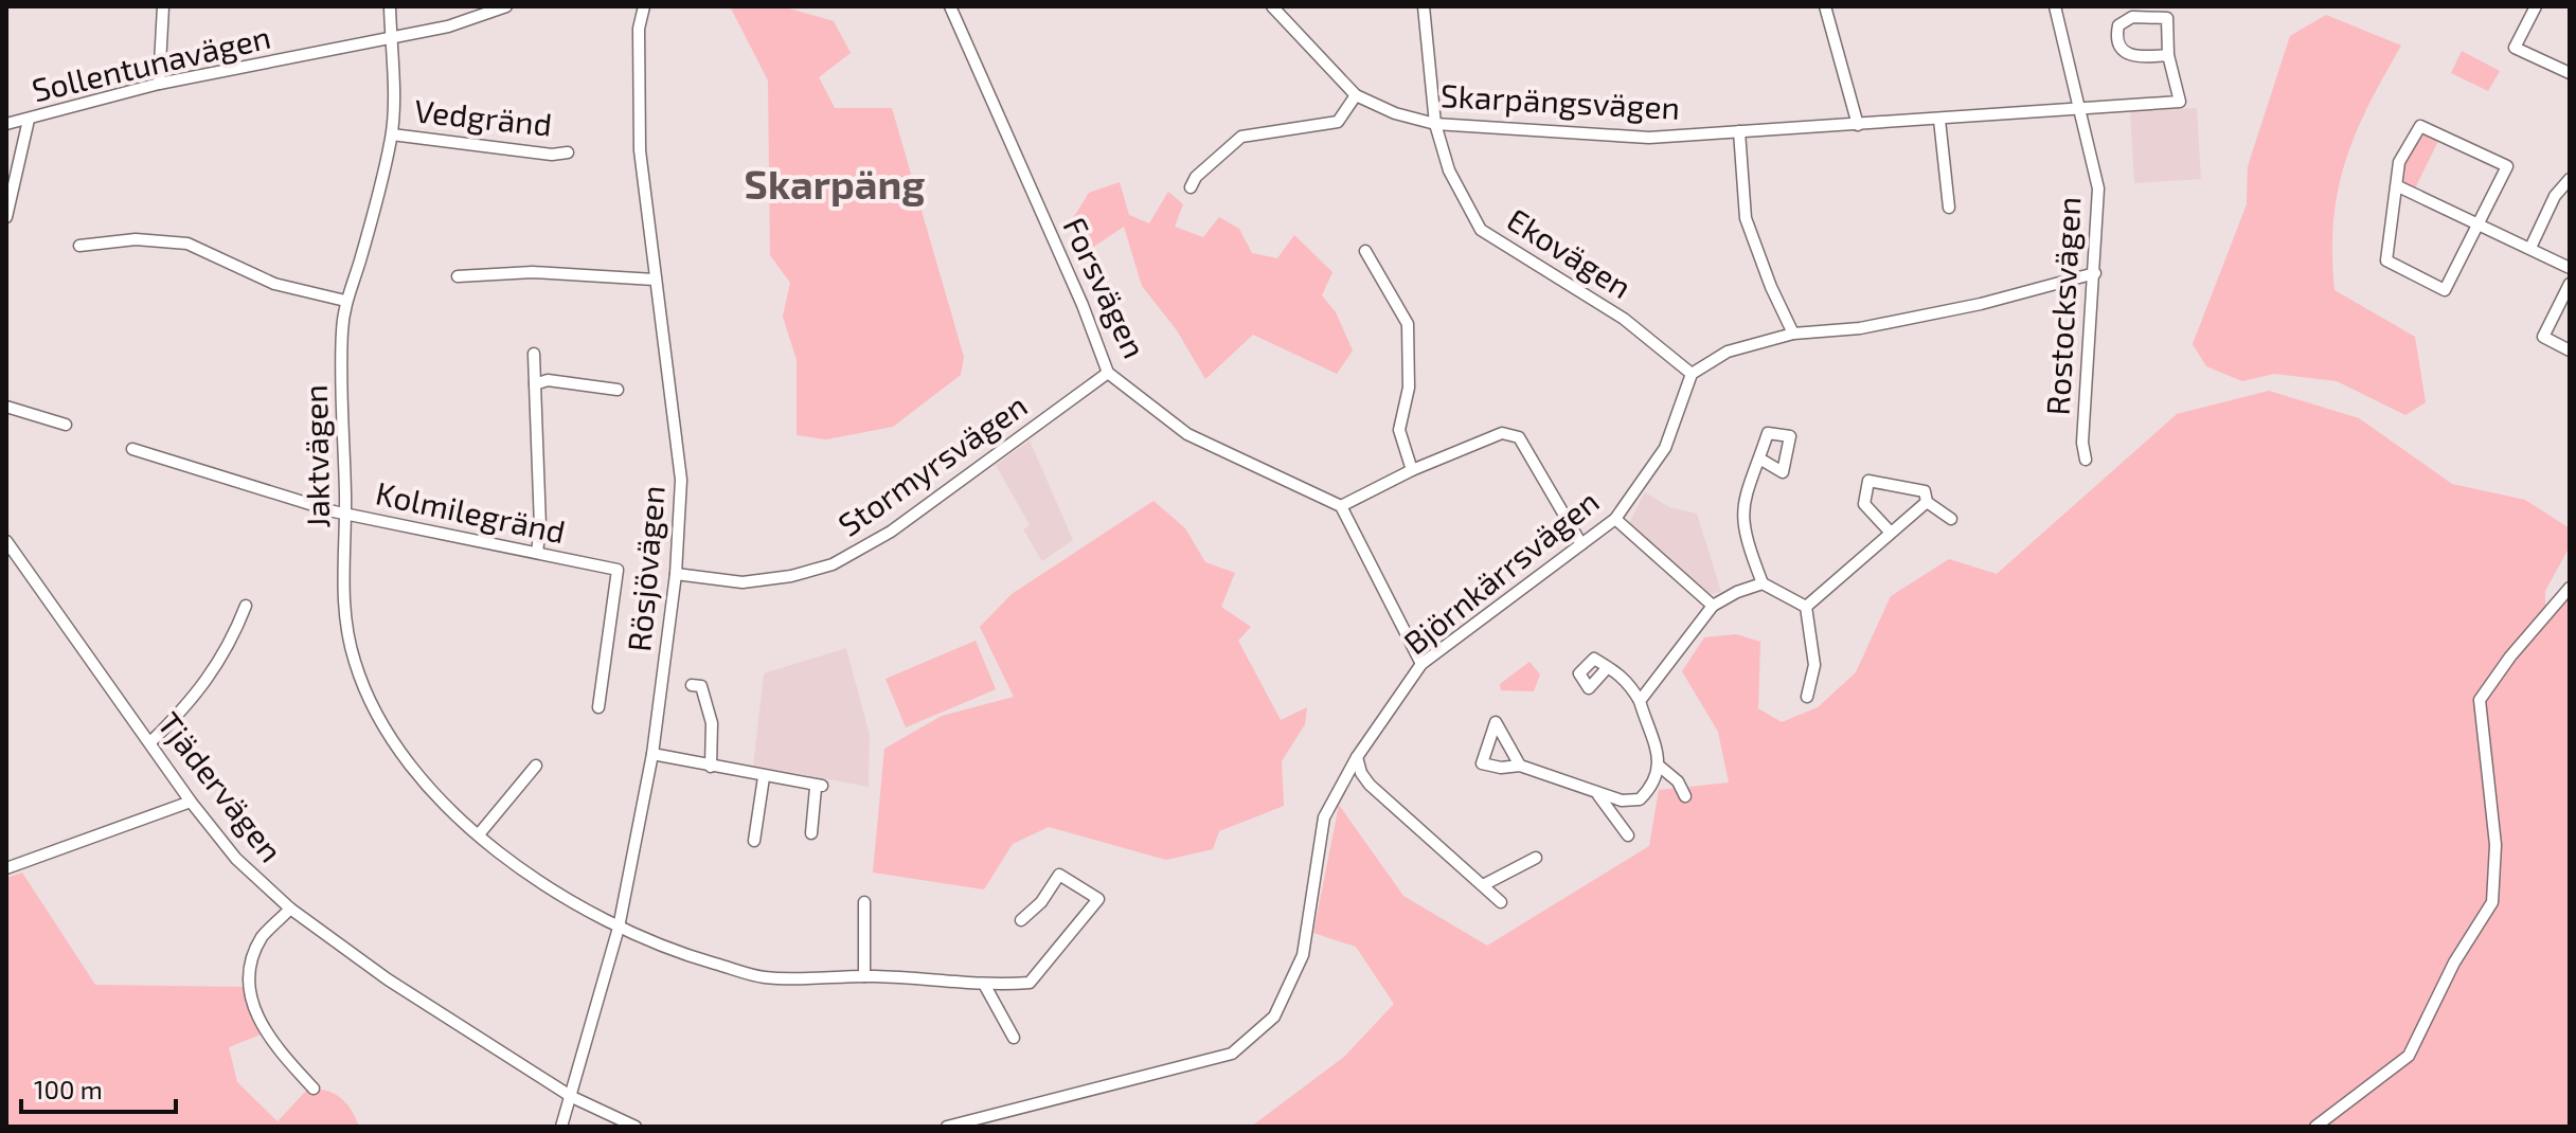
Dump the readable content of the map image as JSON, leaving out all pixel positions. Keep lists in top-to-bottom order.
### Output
{
  "streets": {
    "street": [
      "Sollentunavägen",
      "Skarpängsvägen",
      "Vedgränd",
      "Ekovägen",
      "Forsvägen",
      "Rostocksvägen",
      "Jaktvägen",
      "Stormyrsvägen",
      "Kolmilegränd",
      "Rösjövägen",
      "Björnkärrsvägen",
      "Tjädervägen"
    ]
  },
  "crossings": [
    ["Sollentunavägen", "Jaktvägen"],
    ["Skarpängsvägen", "Ekovägen"],
    ["Skarpängsvägen", "Rostocksvägen"],
    ["Vedgränd", "Jaktvägen"],
    ["Ekovägen", "Björnkärrsvägen"],
    ["Forsvägen", "Stormyrsvägen"],
    ["Jaktvägen", "Kolmilegränd"],
    ["Jaktvägen", "Rösjövägen"],
    ["Stormyrsvägen", "Rösjövägen"],
    ["Rösjövägen", "Tjädervägen"]
  ],
  "districts": ["Skarpäng"],
  "scale_bar": "100 m"
}
